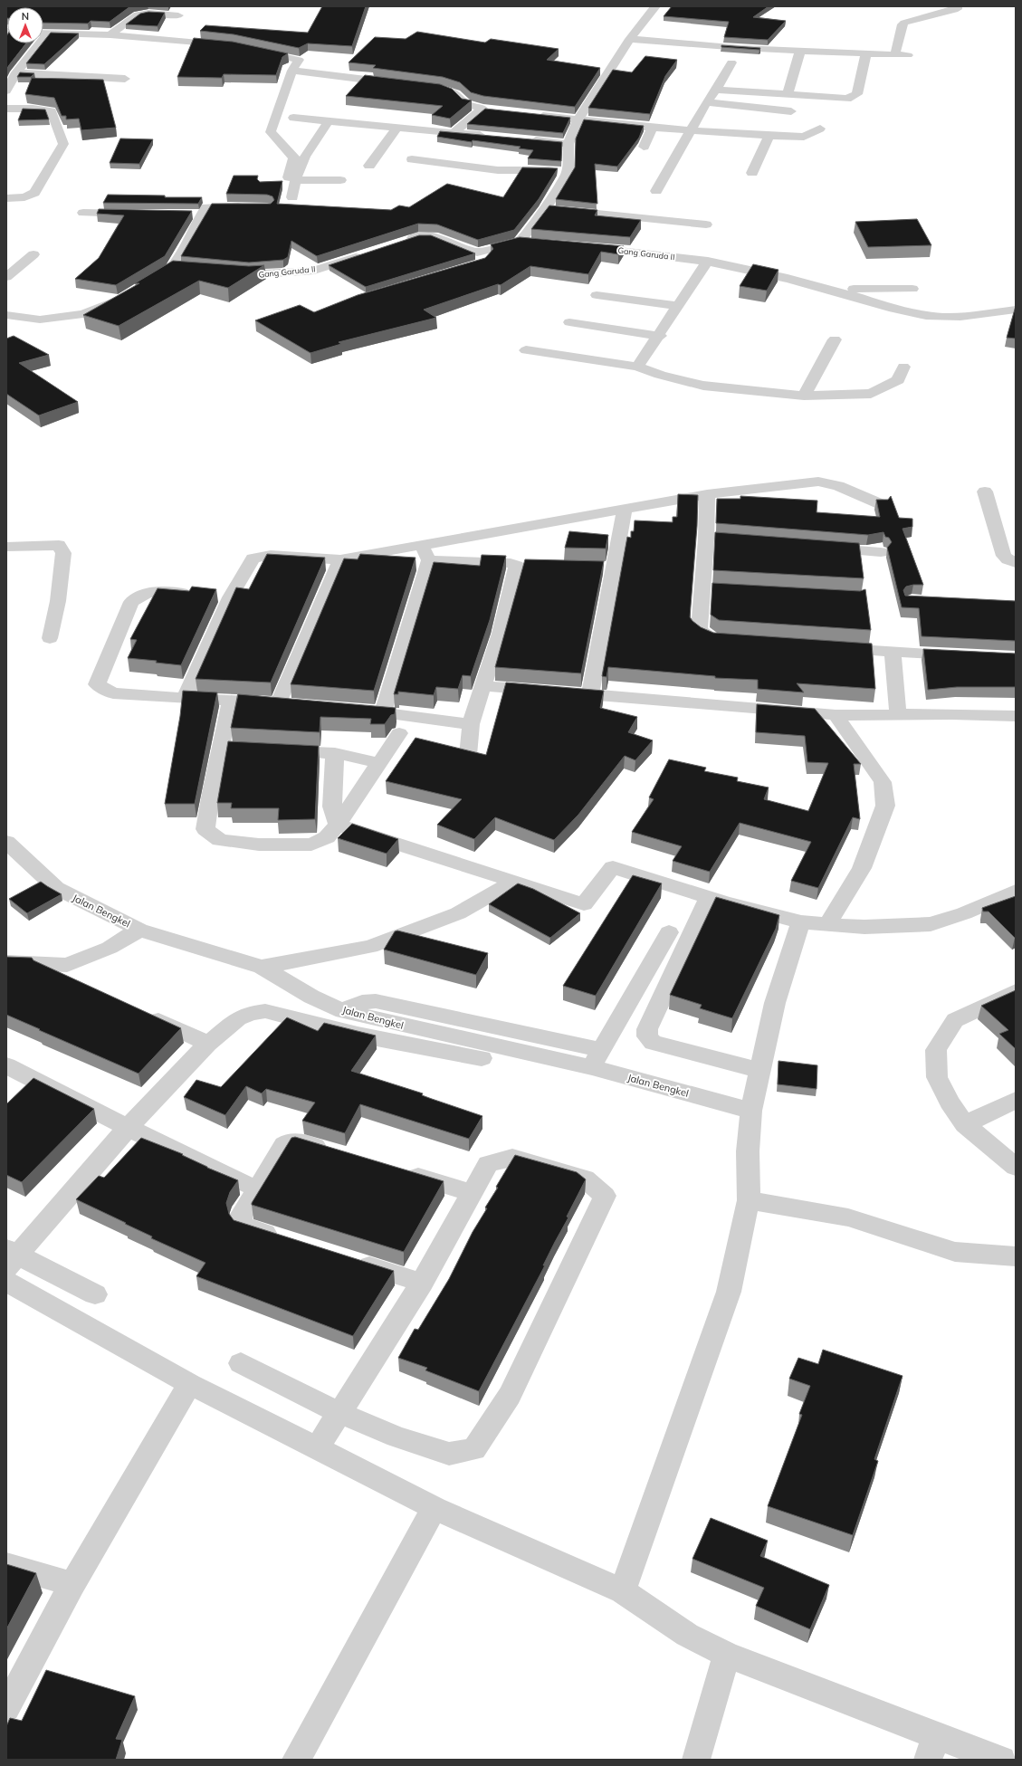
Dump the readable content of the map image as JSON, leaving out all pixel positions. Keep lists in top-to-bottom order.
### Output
{
  "streets": {
    "street": ["Gang Garuda II", "Jalan Bengkel"]
  },
  "north": "top"
}
